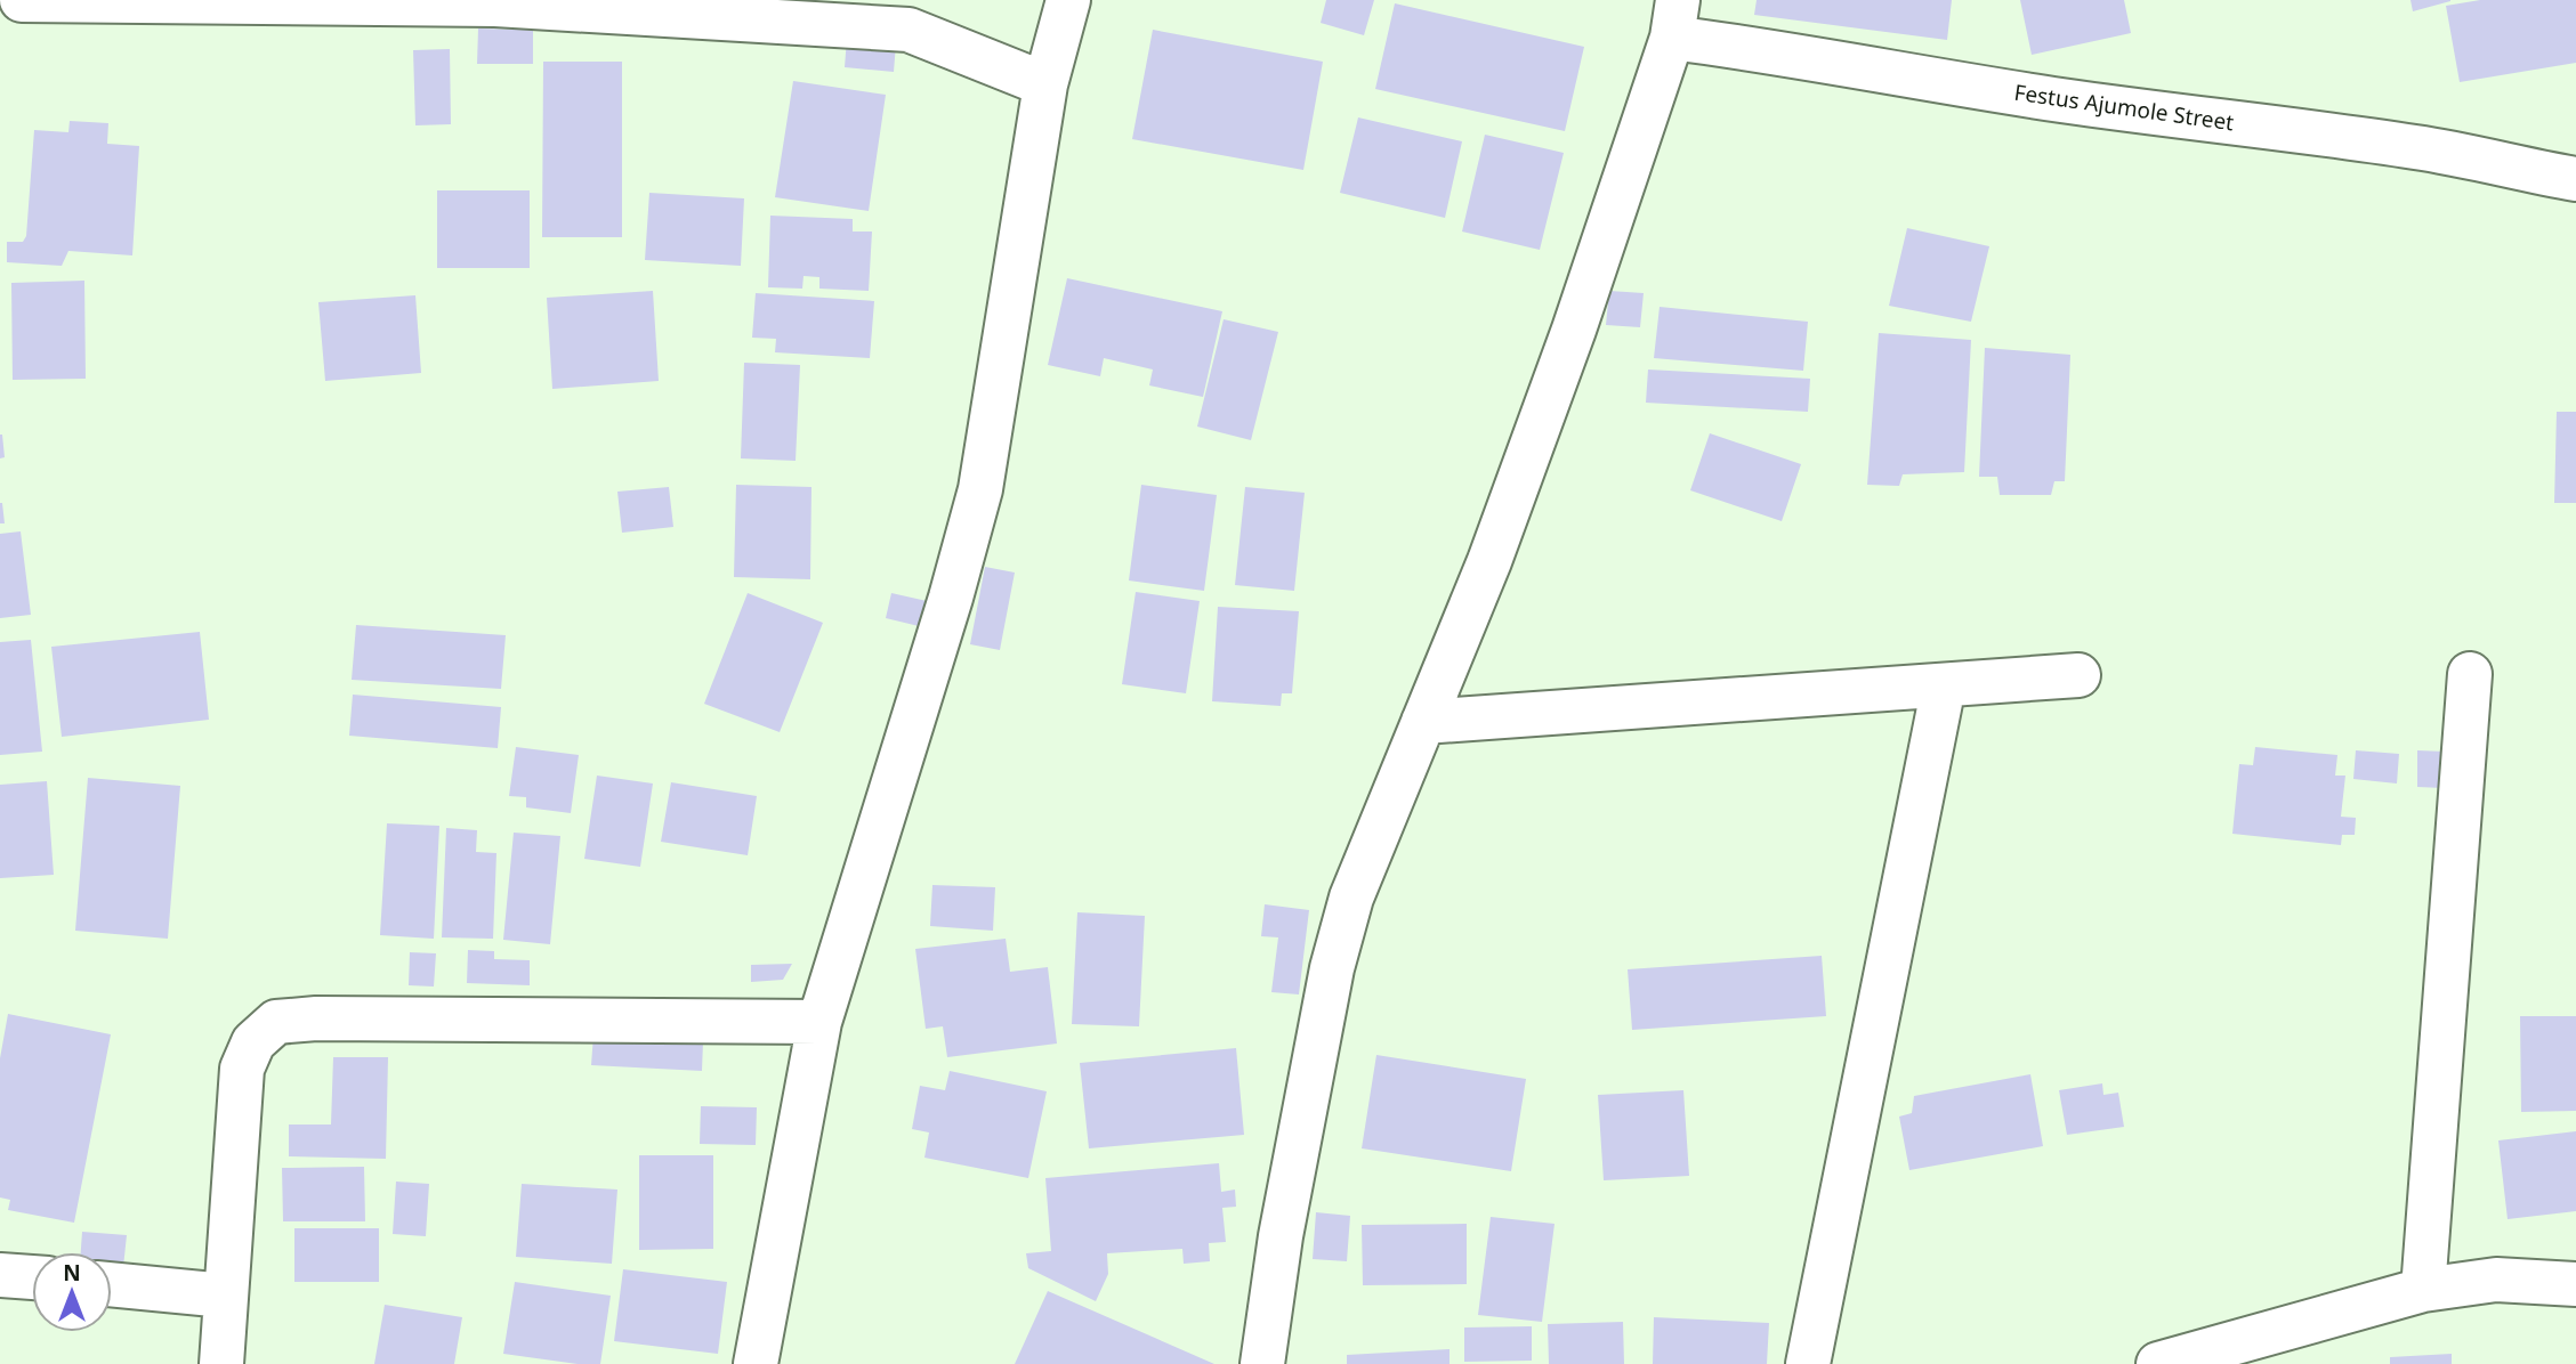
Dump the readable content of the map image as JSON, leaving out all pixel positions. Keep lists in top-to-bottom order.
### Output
{
  "streets": {
    "street": ["Festus Ajumole Street"]
  },
  "north": "top"
}
